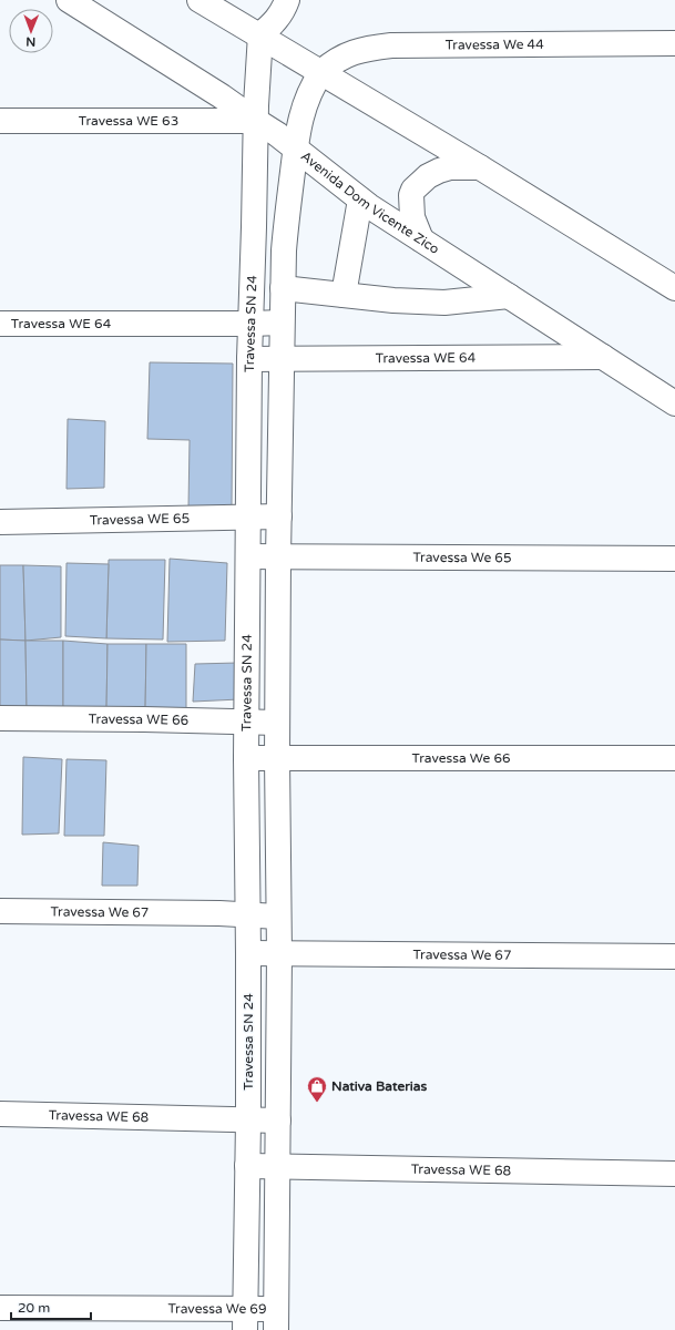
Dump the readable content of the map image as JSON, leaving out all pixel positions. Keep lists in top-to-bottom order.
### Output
{
  "streets": {
    "street": [
      "Travessa We 44",
      "Travessa WE 63",
      "Avenida Dom Vicente Zico",
      "Travessa WE 64",
      "Travessa SN 24",
      "Travessa WE 65",
      "Travessa We 65",
      "Travessa WE 66",
      "Travessa We 66",
      "Travessa We 67",
      "Travessa WE 68",
      "Travessa We 69"
    ]
  },
  "crossings": [
    ["Travessa WE 63", "Avenida Dom Vicente Zico"],
    ["Travessa WE 63", "Travessa SN 24"],
    ["Avenida Dom Vicente Zico", "Travessa WE 64"],
    ["Avenida Dom Vicente Zico", "Travessa SN 24"],
    ["Travessa WE 64", "Travessa SN 24"],
    ["Travessa SN 24", "Travessa WE 65"],
    ["Travessa SN 24", "Travessa We 65"],
    ["Travessa SN 24", "Travessa WE 66"],
    ["Travessa SN 24", "Travessa We 66"],
    ["Travessa SN 24", "Travessa We 67"],
    ["Travessa SN 24", "Travessa WE 68"],
    ["Travessa SN 24", "Travessa We 69"]
  ],
  "places": {
    "shop": ["Nativa Baterias"]
  },
  "scale_bar": "20 m",
  "north": "bottom"
}
